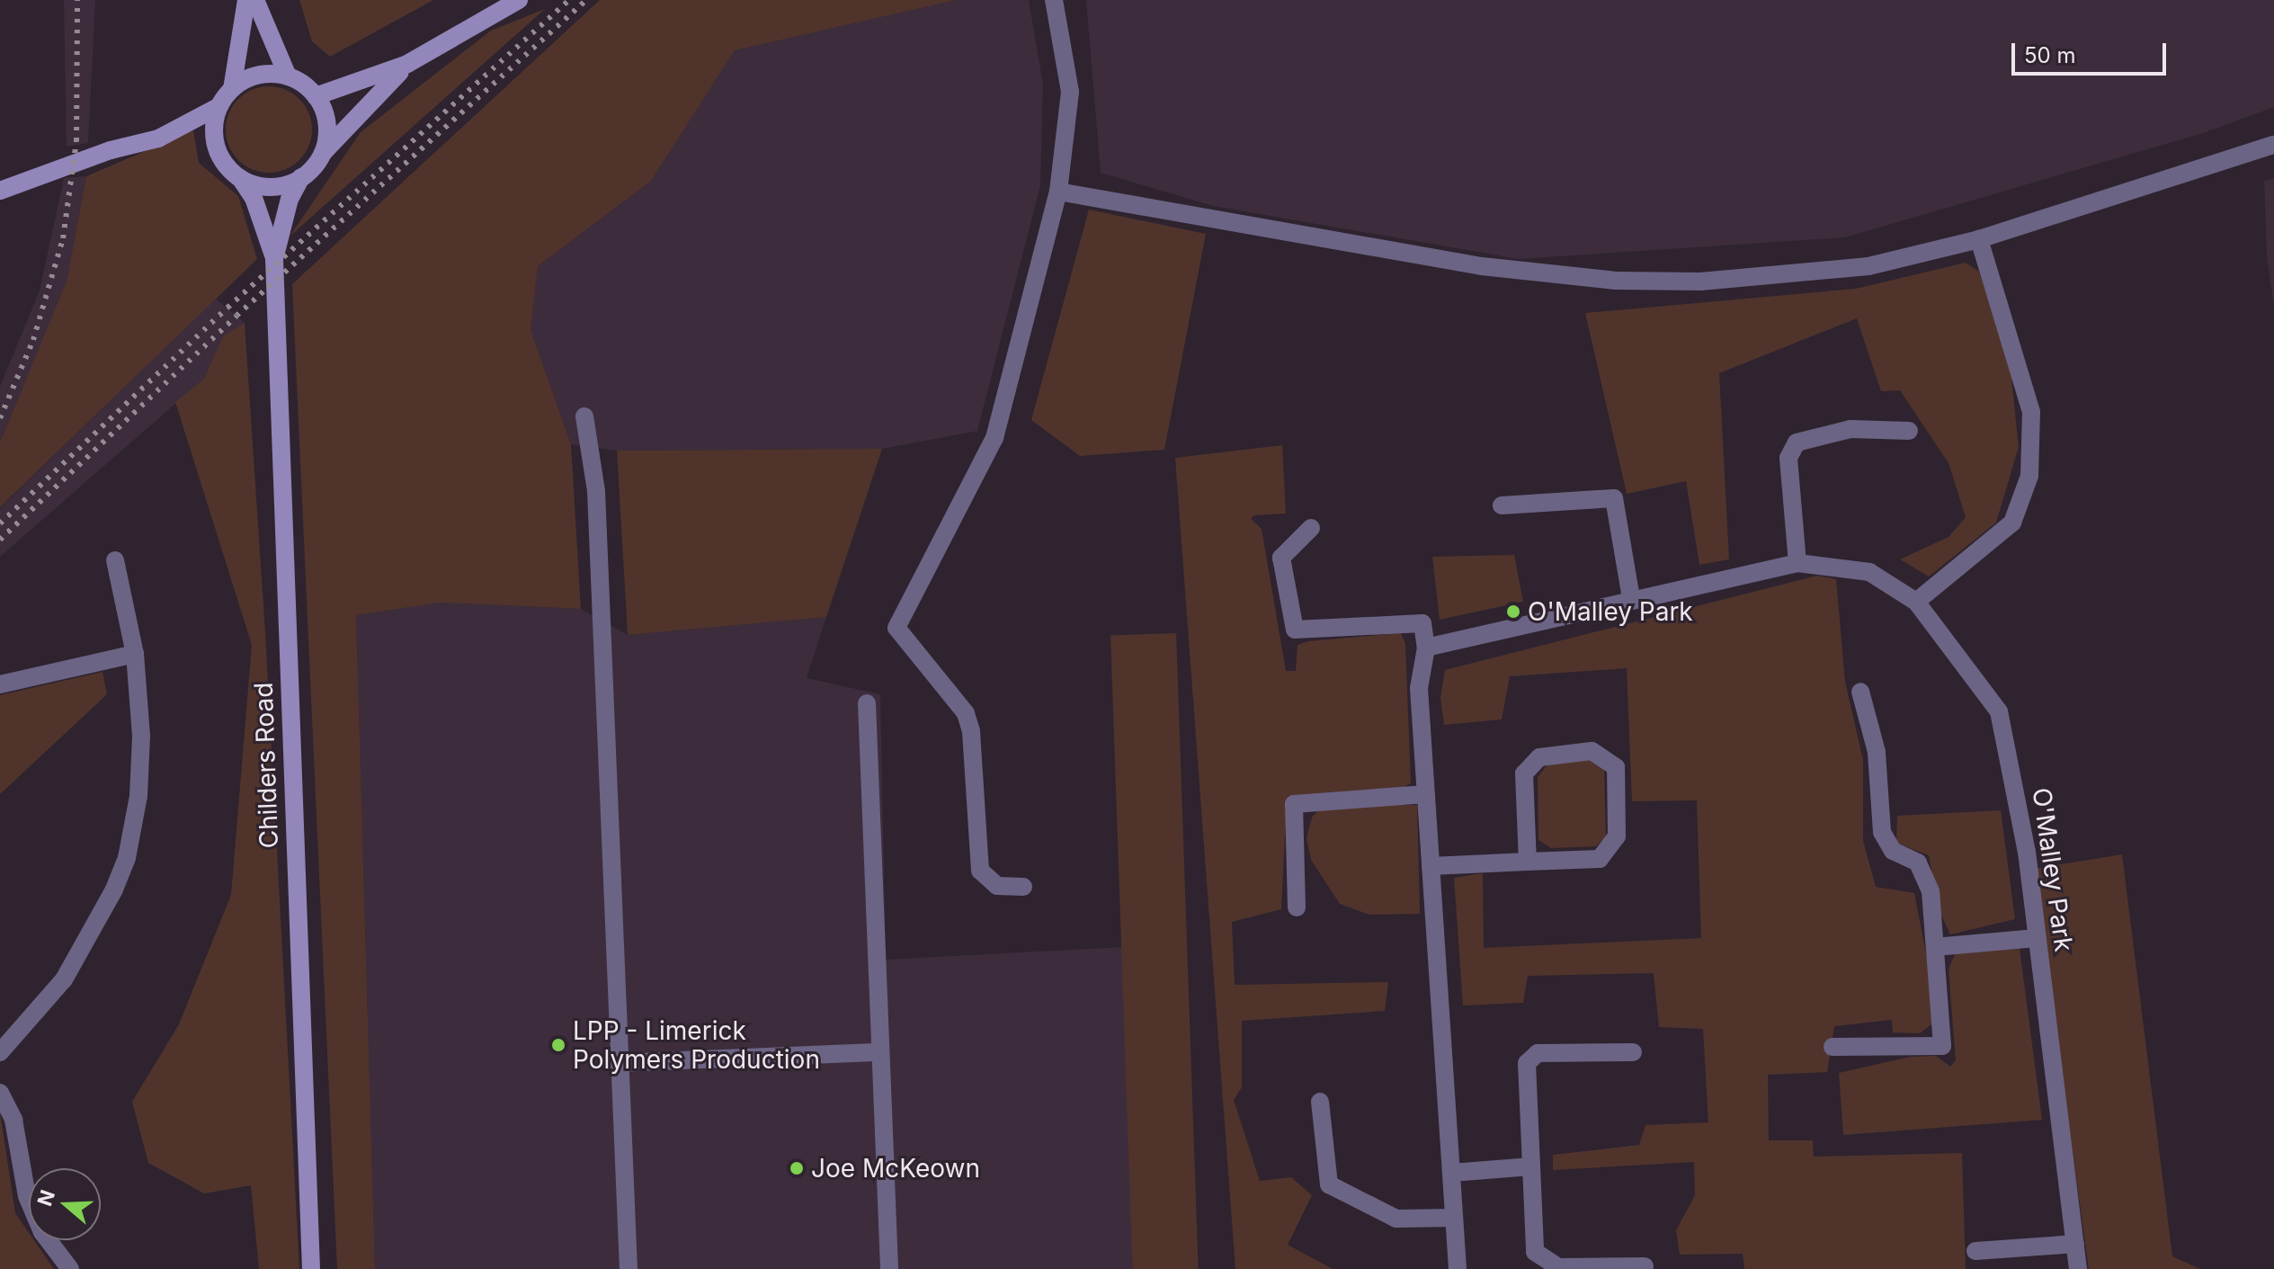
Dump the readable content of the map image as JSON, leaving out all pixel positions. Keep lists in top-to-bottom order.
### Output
{
  "streets": {
    "main road": ["Childers Road"],
    "street": ["O'Malley Park"]
  },
  "places": ["O'Malley Park", "LPP - Limerick Polymers Production", "Joe McKeown"],
  "scale_bar": "50 m",
  "north": "left"
}
